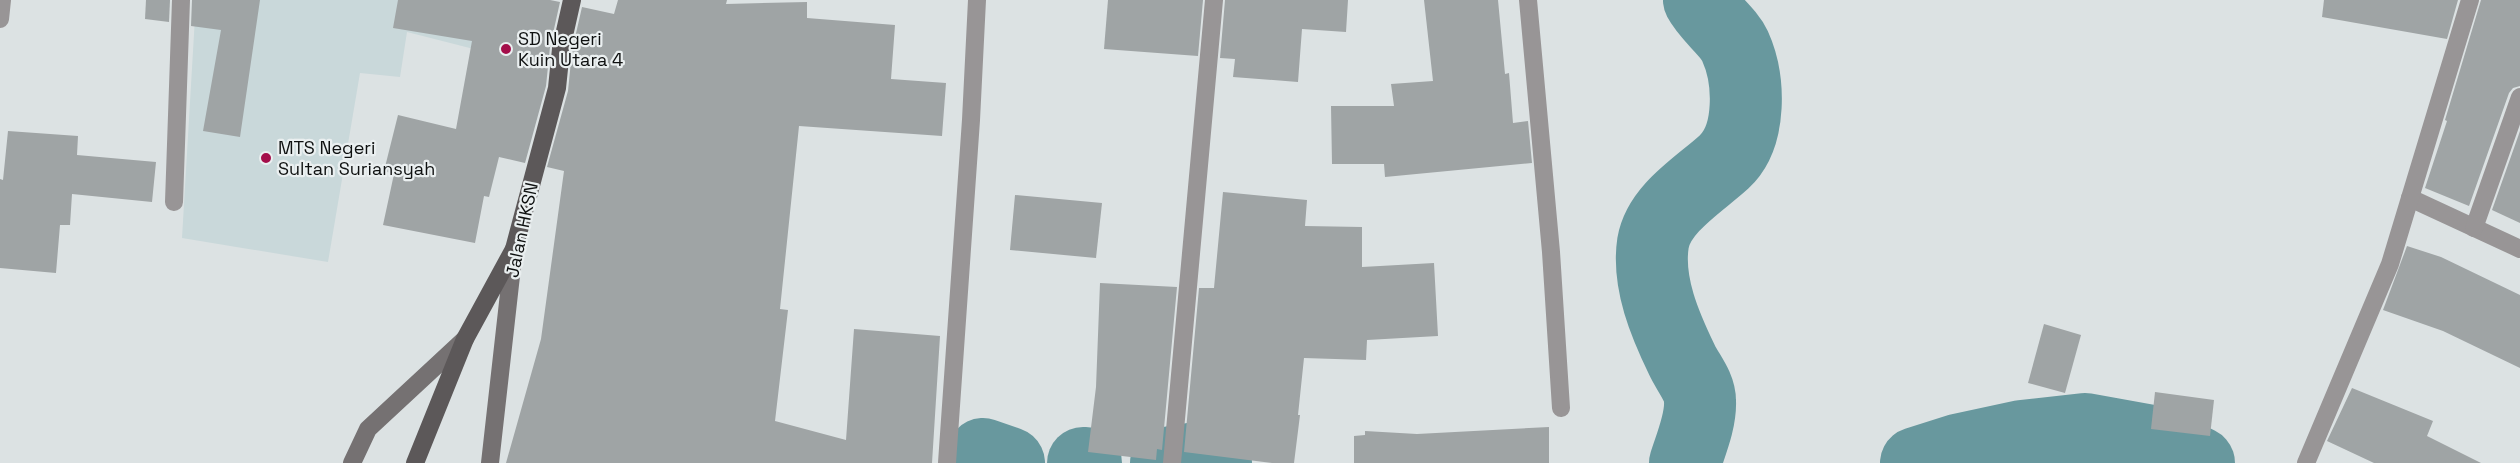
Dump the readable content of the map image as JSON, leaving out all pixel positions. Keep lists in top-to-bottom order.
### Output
{
  "streets": {
    "main road": ["Jalan HKSN"]
  },
  "places": ["SD Negeri Kuin Utara 4", "MTS Negeri Sultan Suriansyah"]
}
